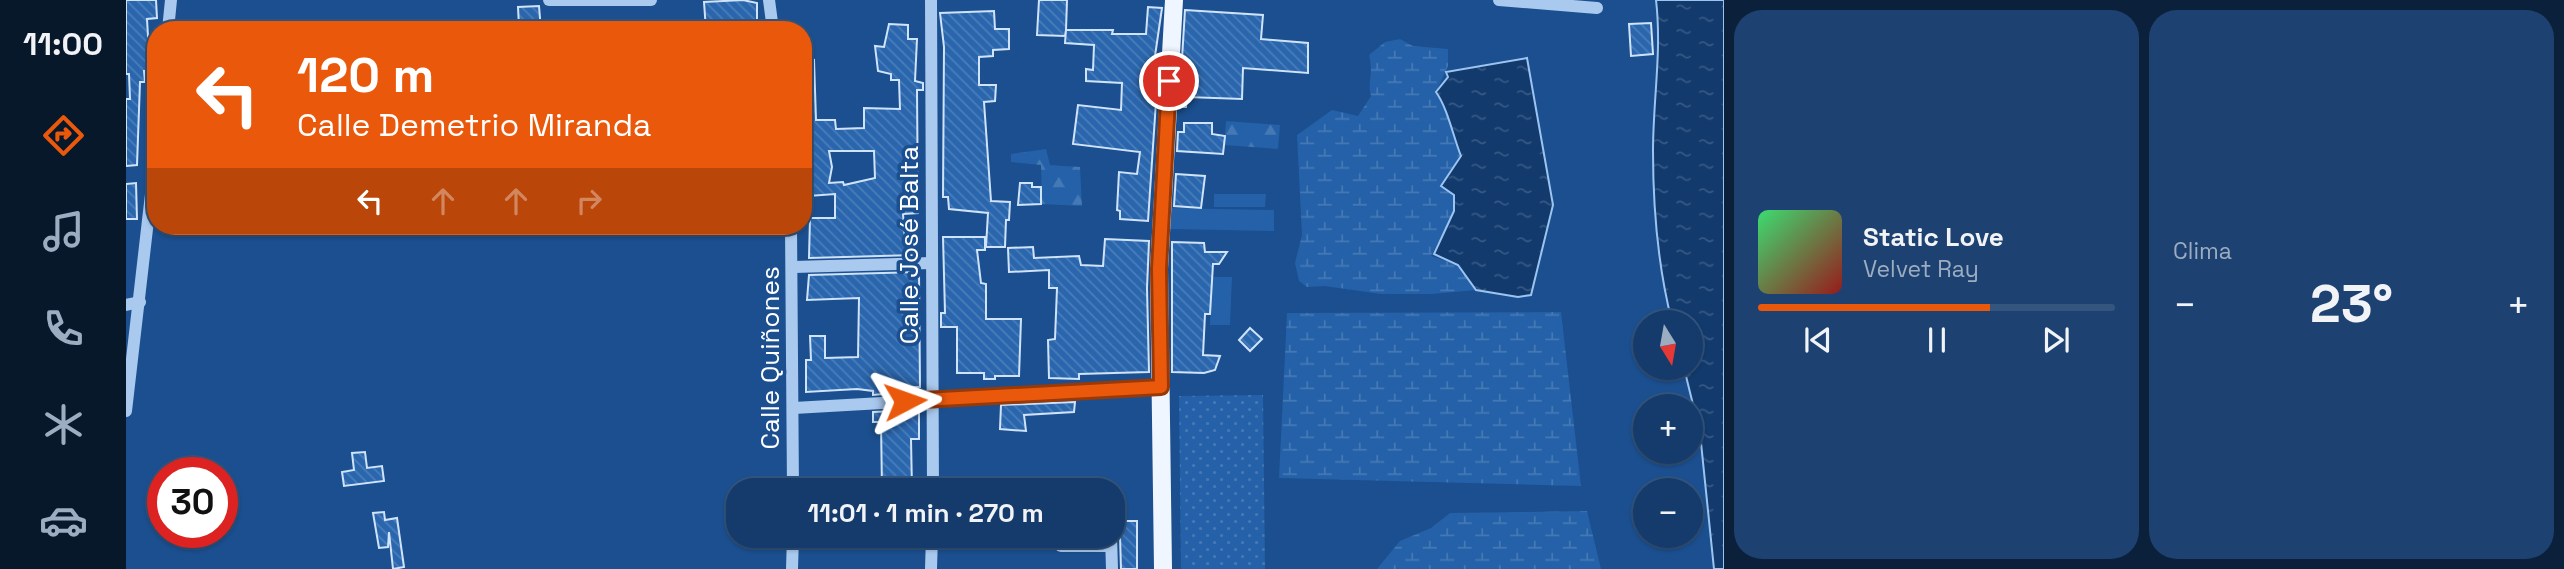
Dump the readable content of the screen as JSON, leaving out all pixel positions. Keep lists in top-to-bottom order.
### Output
{
  "streets": {
    "street": ["Calle José Balta", "Calle Quiñones"]
  },
  "north": "bottom",
  "page": {
    "tabs": "11:00",
    "tile": "Clima",
    "turn": ["120 m", "Calle Demetrio Miranda"],
    "song": ["Static Love", "Velvet Ray"],
    "heat": ["−", "23°", "+"],
    "map_buttons": ["+", "−"],
    "limit": "30",
    "trip": "11:01 · 1 min · 270 m"
  }
}
